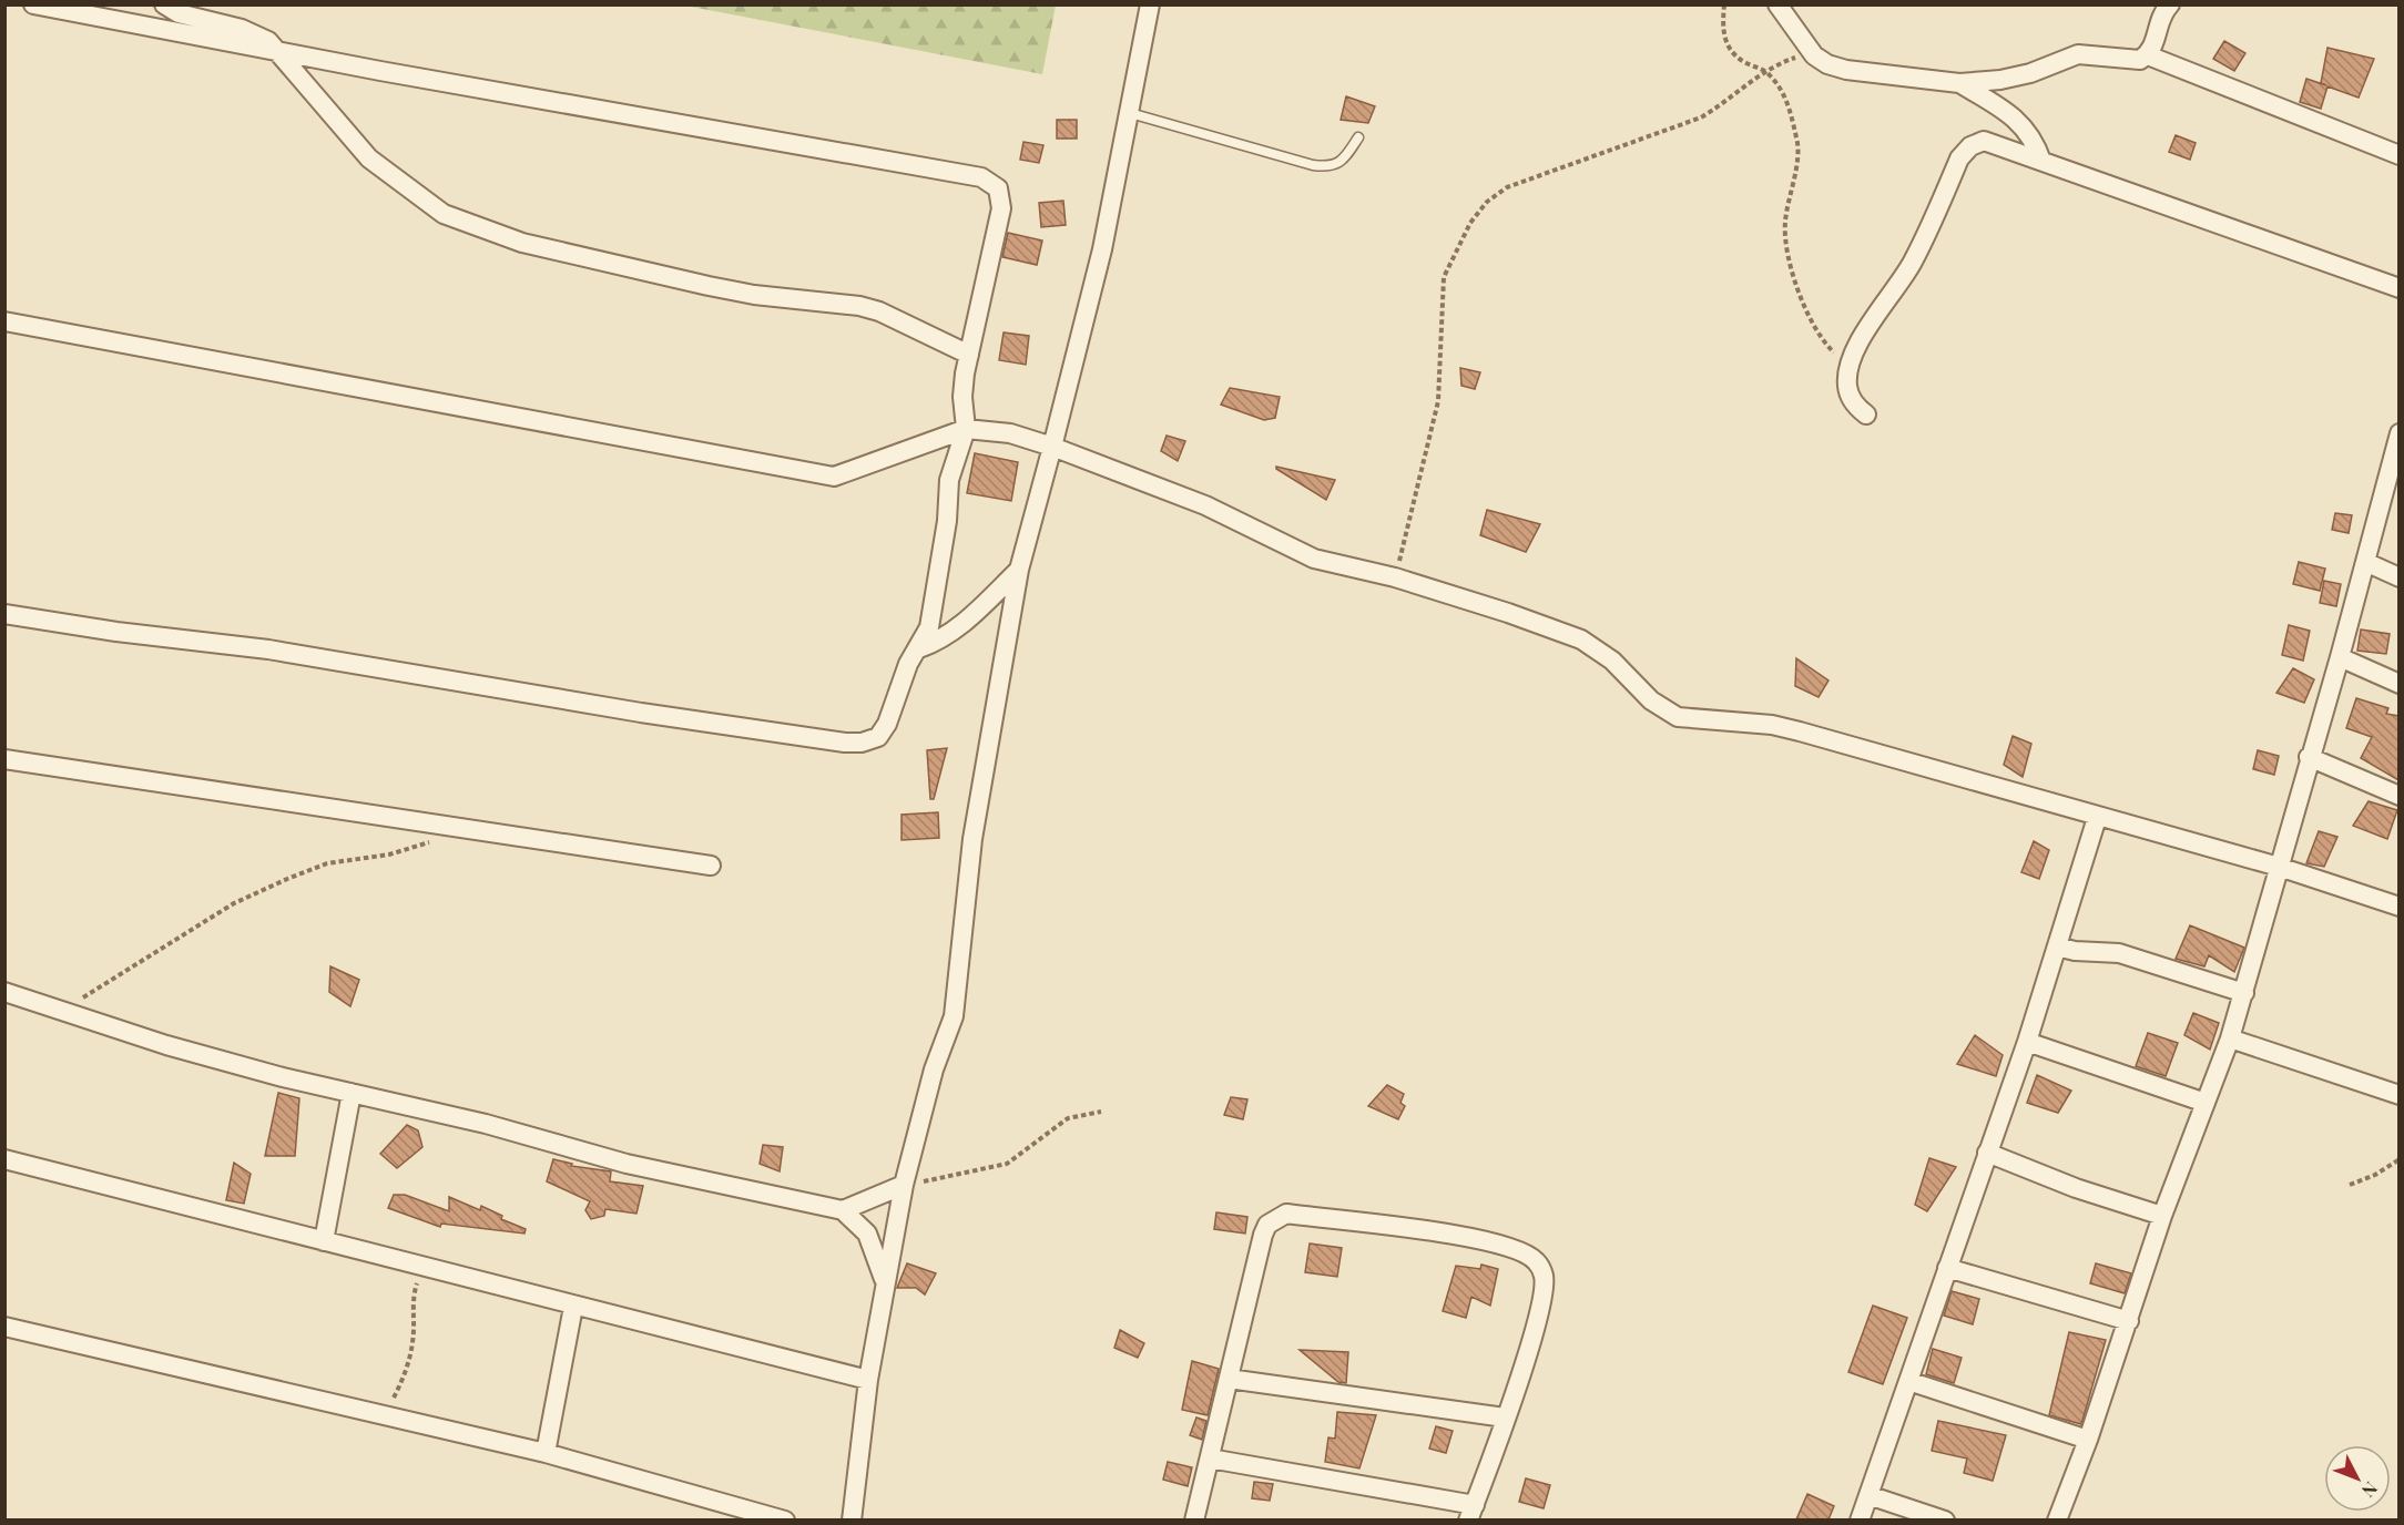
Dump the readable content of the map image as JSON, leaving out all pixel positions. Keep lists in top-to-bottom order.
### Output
{
  "north": "bottom right"
}
